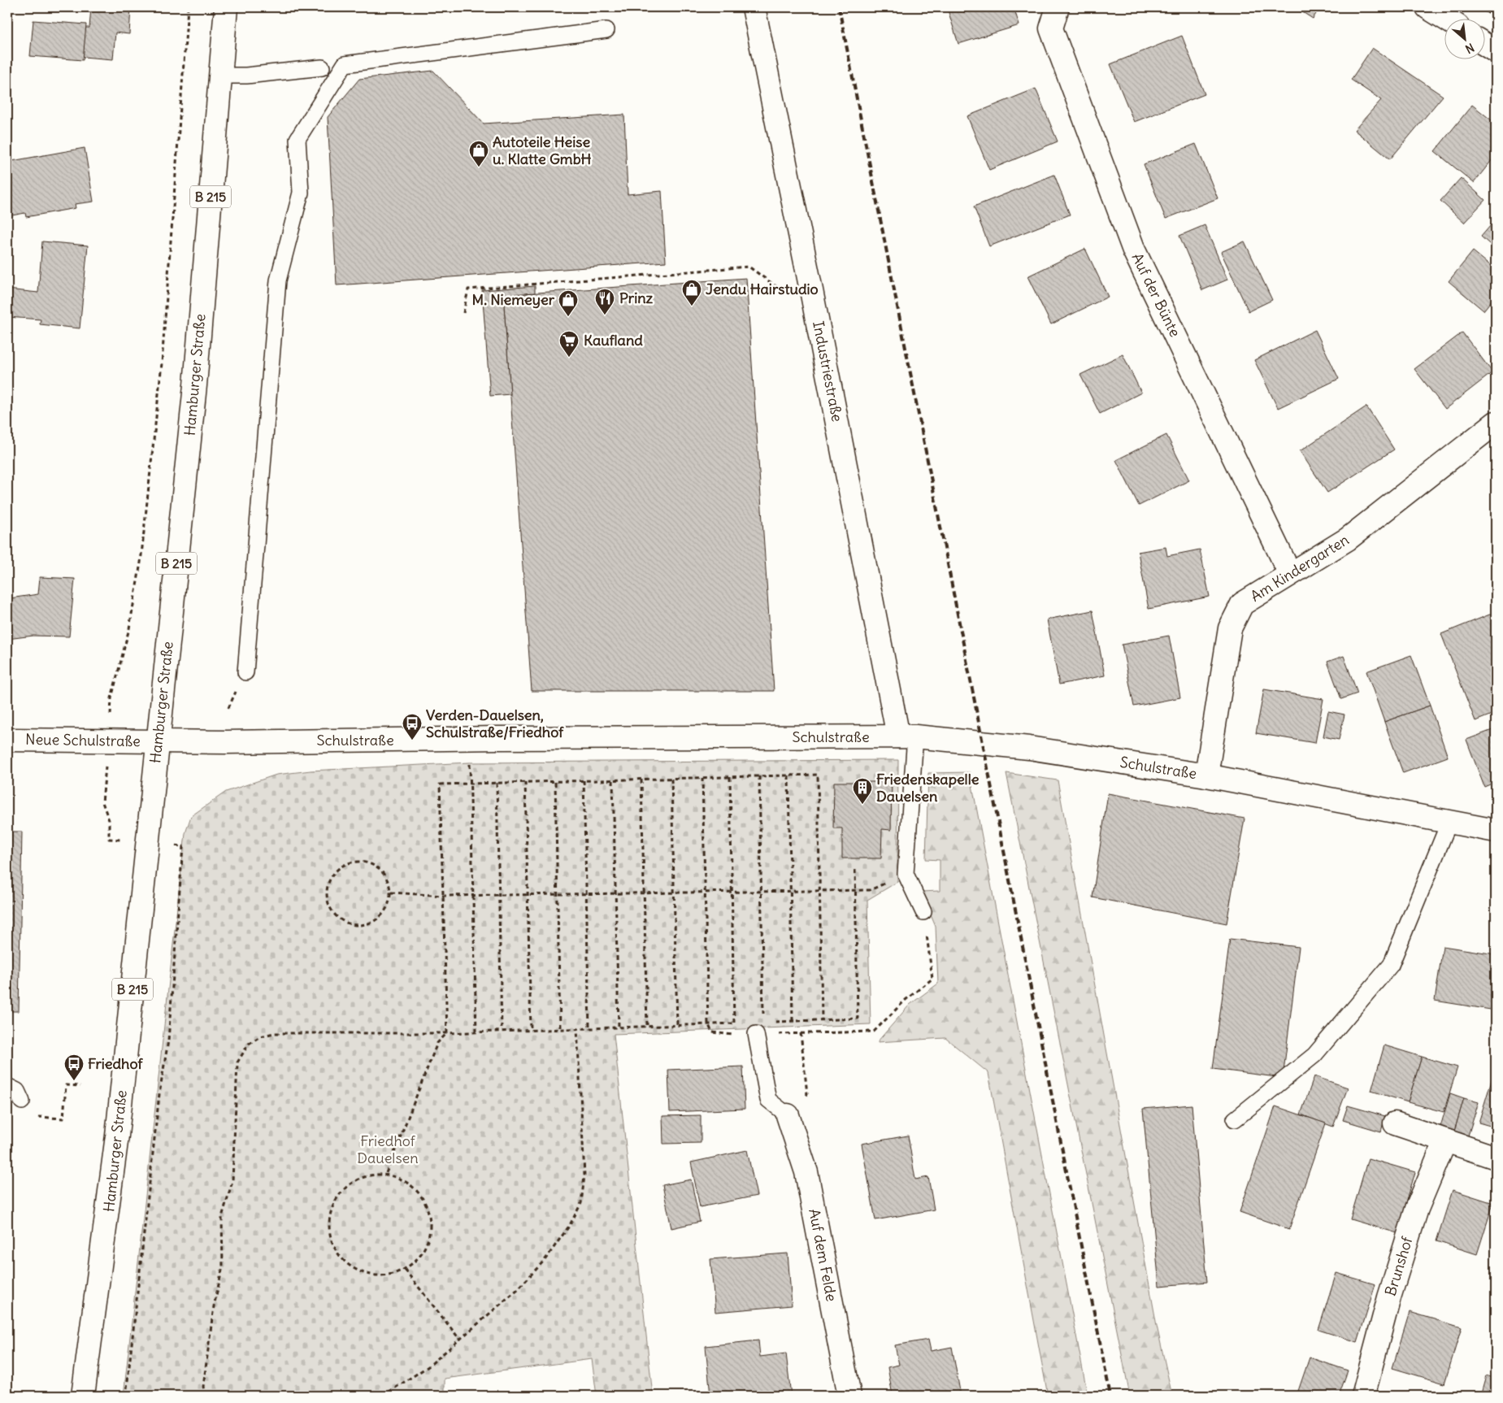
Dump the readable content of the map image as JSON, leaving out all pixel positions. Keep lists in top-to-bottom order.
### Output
{
  "streets": {
    "street": [
      "B 215",
      "Auf der Bünte",
      "Industriestraße",
      "Hamburger Straße",
      "Am Kindergarten",
      "Schulstraße",
      "Neue Schulstraße",
      "Auf dem Felde",
      "Brunshof"
    ]
  },
  "crossings": [
    ["Auf der Bünte", "Am Kindergarten"],
    ["Industriestraße", "Schulstraße"],
    ["Hamburger Straße", "Schulstraße"],
    ["Hamburger Straße", "Neue Schulstraße"],
    ["Am Kindergarten", "Schulstraße"],
    ["Schulstraße", "Neue Schulstraße"]
  ],
  "parks": ["Friedhof Dauelsen"],
  "places": {
    "shop": ["Autoteile Heise u. Klatte GmbH", "Jendu Hairstudio", "M. Niemeyer"],
    "restaurant": ["Prinz"],
    "supermarket": ["Kaufland"],
    "bus stop": ["Verden-Dauelsen, Schulstraße/Friedhof", "Friedhof"],
    "building": ["Friedenskapelle Dauelsen"]
  },
  "north": "bottom right"
}
